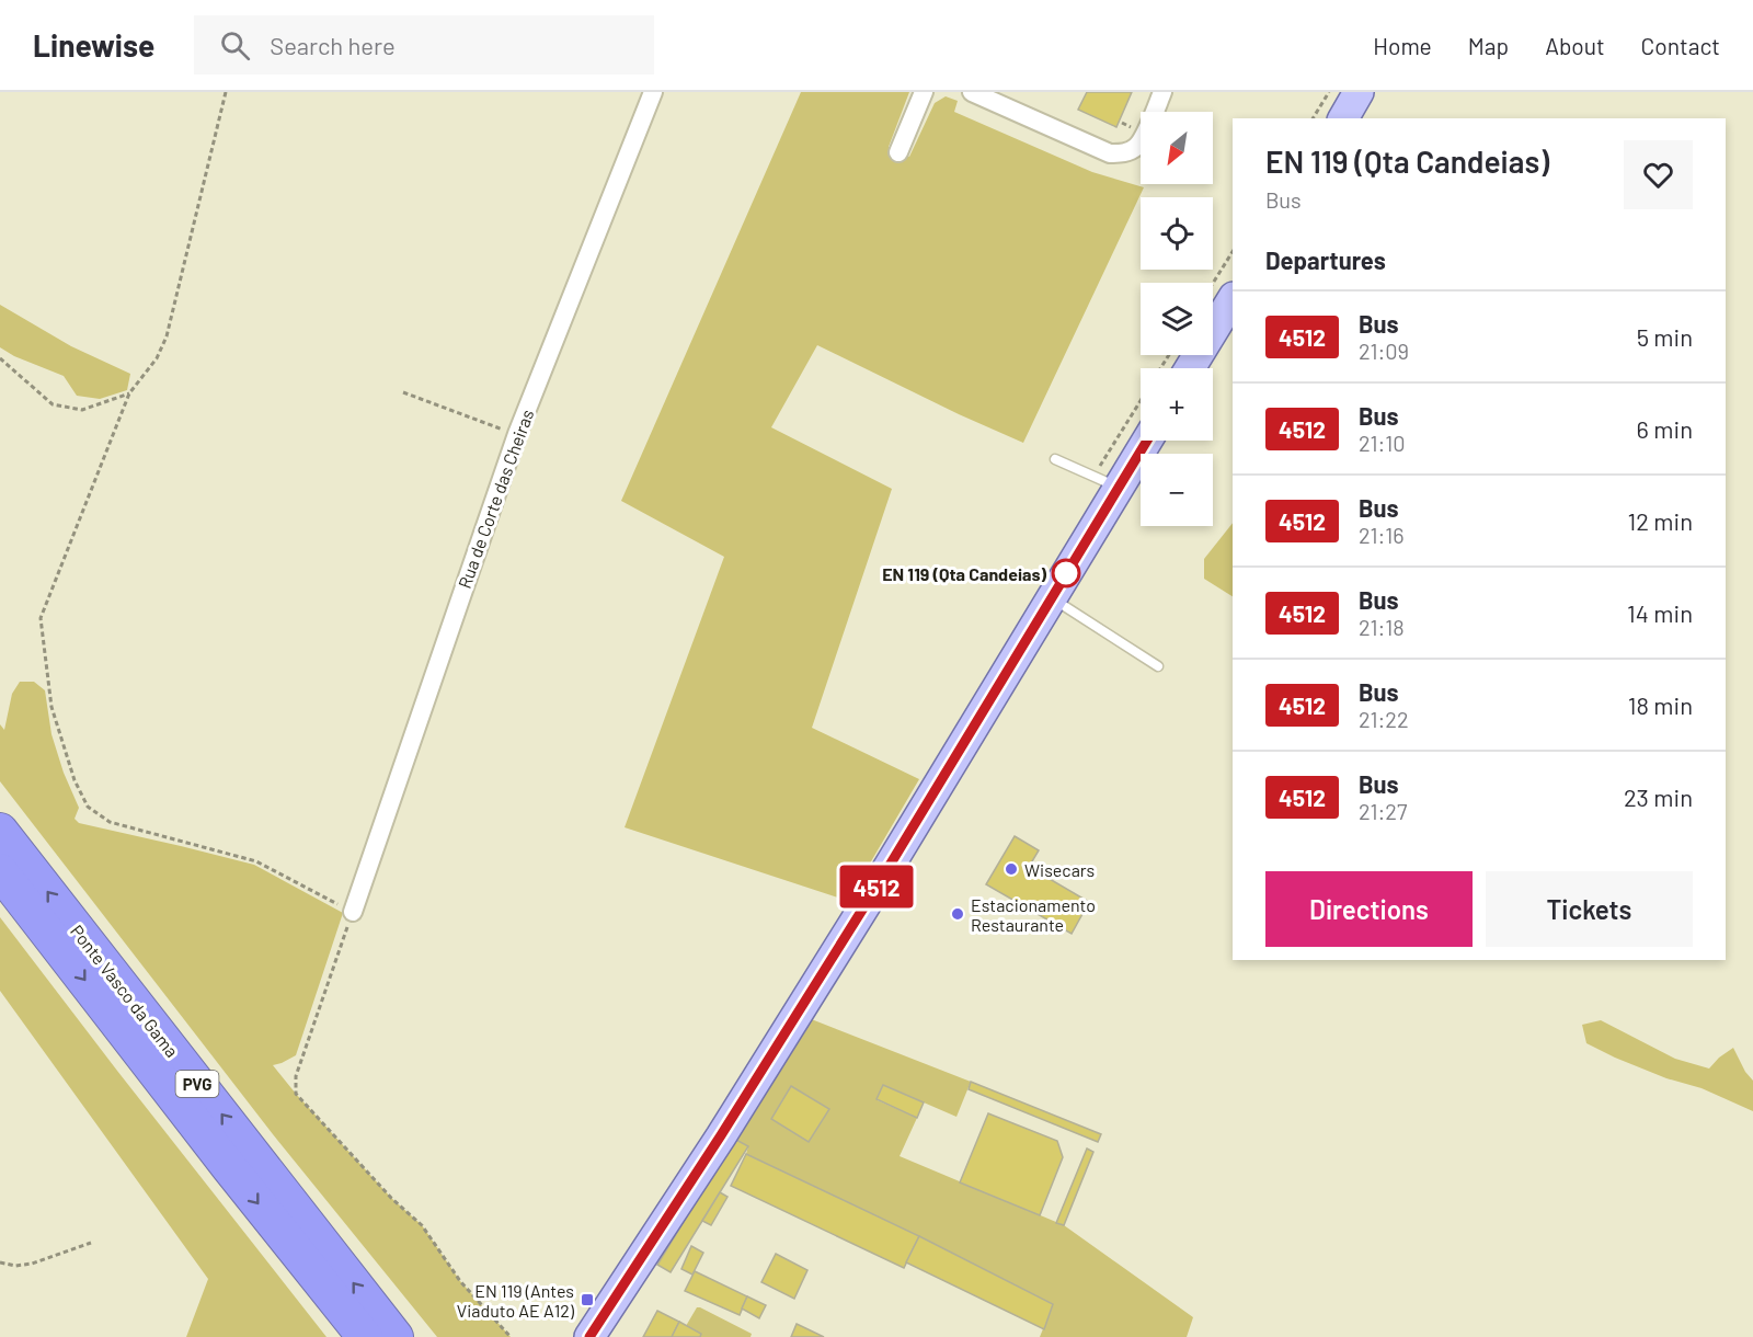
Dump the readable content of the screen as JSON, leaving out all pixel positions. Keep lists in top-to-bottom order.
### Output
{
  "streets": {
    "highway": ["Ponte Vasco da Gama", "PVG"],
    "street": ["Rua de Corte das Cheiras"]
  },
  "places": {
    "other": ["EN 119 (Qta Candeias)", "Wisecars", "Estacionamento Restaurante"],
    "transit": ["EN 119 (Antes Viaduto AE A12)"]
  },
  "lines": ["bus line 4512"],
  "north": "bottom left",
  "page": {
    "header": "Linewise",
    "search": "Search here",
    "nav": [
      "Home",
      "Map",
      "About",
      "Contact"
    ],
    "on_map": "4512",
    "map_buttons": ["+", "−"],
    "heading": [
      ["EN 119 (Qta Candeias)", "Bus"],
      "Departures"
    ],
    "list": [
      {
        "mark": "4512",
        "name": "Bus",
        "note": "21:09",
        "value": "5 min"
      },
      {
        "mark": "4512",
        "name": "Bus",
        "note": "21:10",
        "value": "6 min"
      },
      {
        "mark": "4512",
        "name": "Bus",
        "note": "21:16",
        "value": "12 min"
      },
      {
        "mark": "4512",
        "name": "Bus",
        "note": "21:18",
        "value": "14 min"
      },
      {
        "mark": "4512",
        "name": "Bus",
        "note": "21:22",
        "value": "18 min"
      },
      {
        "mark": "4512",
        "name": "Bus",
        "note": "21:27",
        "value": "23 min"
      }
    ],
    "buttons": ["Directions", "Tickets"]
  }
}
